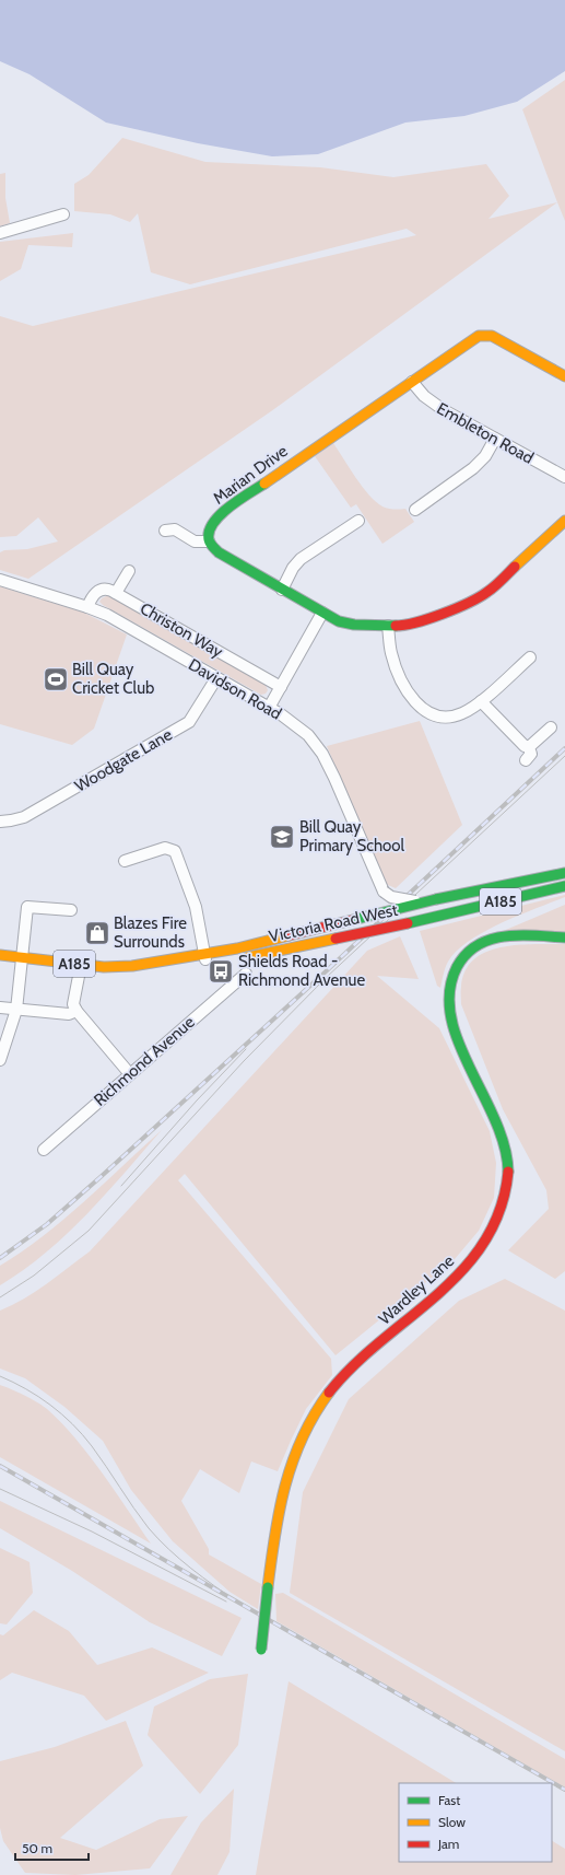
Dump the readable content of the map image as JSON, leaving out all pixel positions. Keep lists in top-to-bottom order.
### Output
{
  "streets": {
    "street": [
      "Embleton Road",
      "Marian Drive",
      "Christon Way",
      "Davidson Road",
      "Woodgate Lane",
      "A185",
      "Victoria Road West",
      "Richmond Avenue",
      "Wardley Lane"
    ]
  },
  "crossings": [
    ["Embleton Road", "Marian Drive"],
    ["Davidson Road", "Woodgate Lane"],
    ["Davidson Road", "A185"],
    ["Davidson Road", "Victoria Road West"],
    ["A185", "Victoria Road West"]
  ],
  "places": {
    "sports": ["Bill Quay Cricket Club"],
    "school or university": ["Bill Quay Primary School"],
    "shop": ["Blazes Fire Surrounds"],
    "bus stop": ["Shields Road - Richmond Avenue"]
  },
  "legend": ["Fast", "Slow", "Jam"],
  "scale_bar": "50 m"
}
